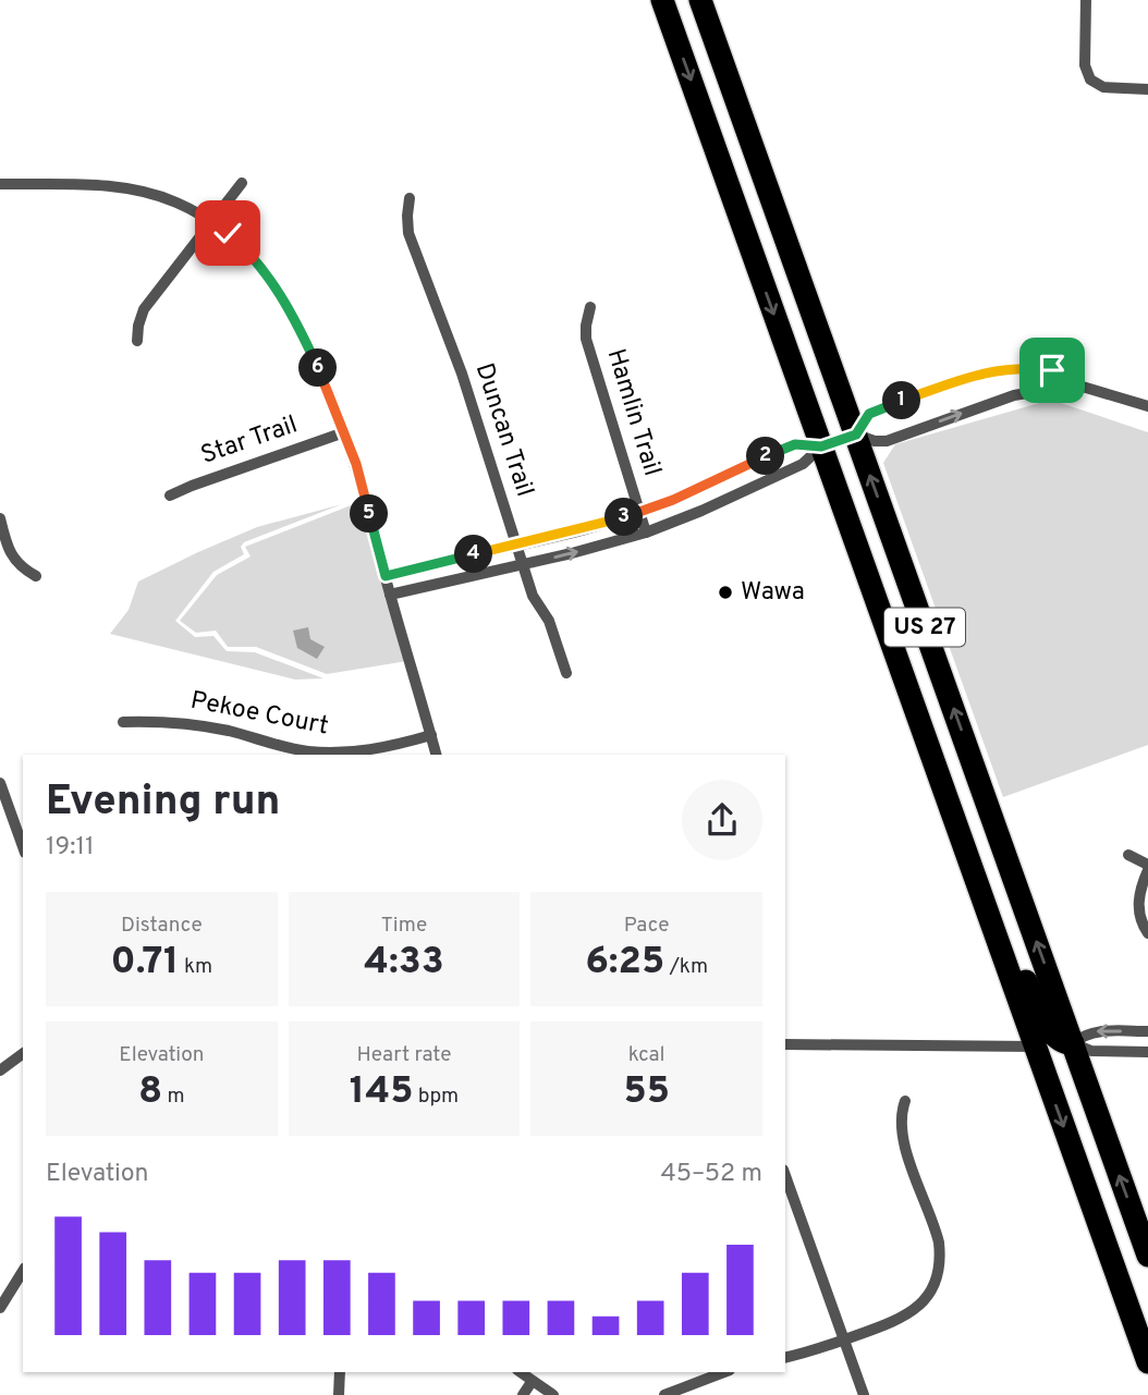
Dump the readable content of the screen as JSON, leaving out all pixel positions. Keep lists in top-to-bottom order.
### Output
{
  "streets": {
    "highway": ["US 27"],
    "street": [
      "Hamlin Trail",
      "Duncan Trail",
      "Star Trail",
      "Pekoe Court"
    ]
  },
  "places": ["Wawa"],
  "page": {
    "pins": [
      "6",
      "1",
      "2",
      "5",
      "3",
      "4"
    ],
    "heading": ["Evening run", "19:11"],
    "stats": [
      ["Distance", "0.71 km"],
      ["Time", "4:33"],
      ["Pace", "6:25 /km"],
      ["Elevation", "8 m"],
      ["Heart rate", "145 bpm"],
      ["kcal", "55"]
    ],
    "chart": ["Elevation", "45–52 m"]
  }
}
